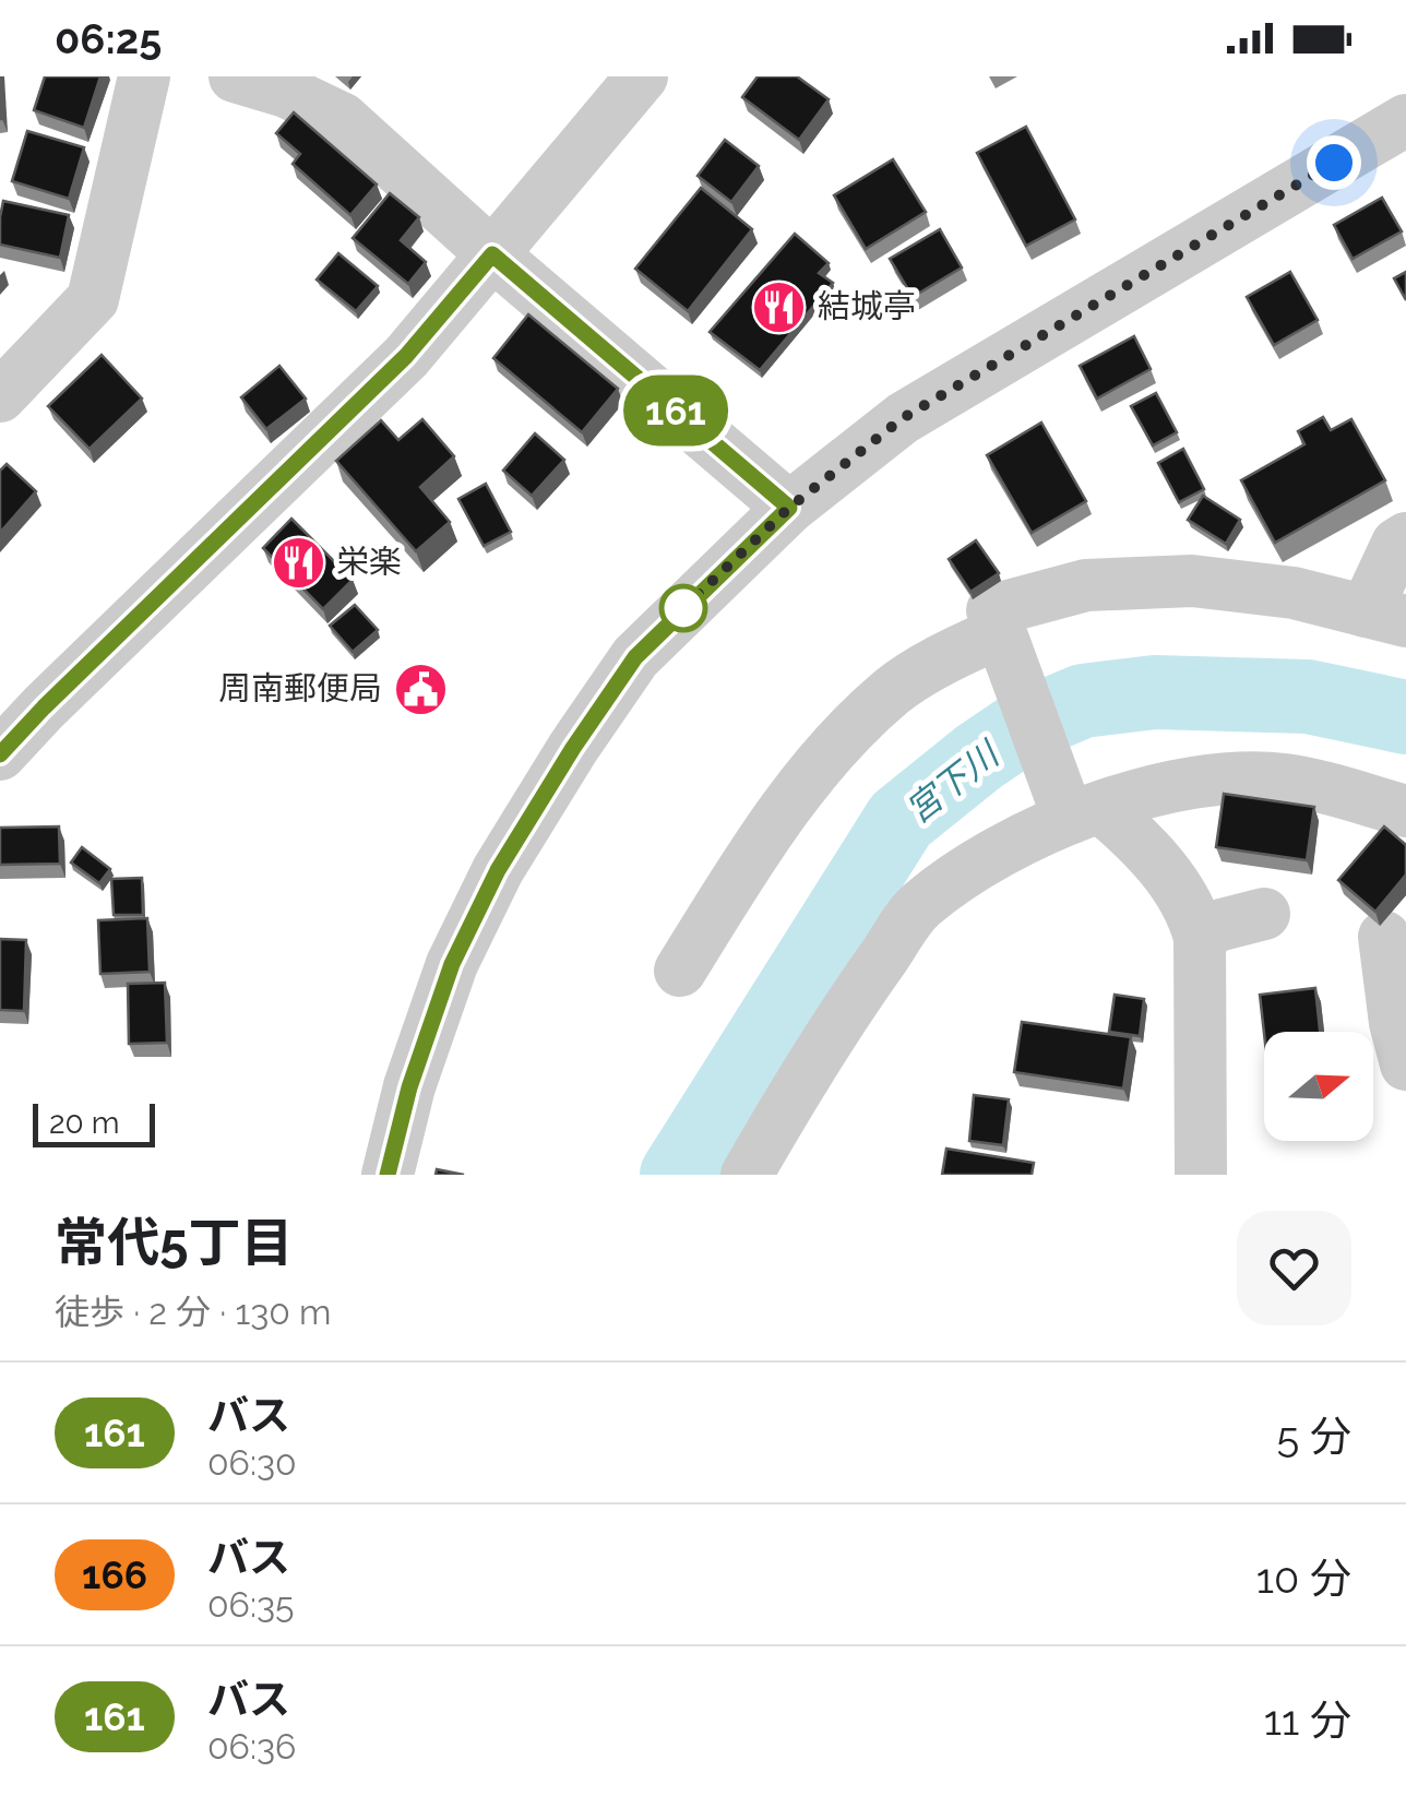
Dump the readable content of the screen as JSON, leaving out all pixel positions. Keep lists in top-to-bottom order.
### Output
{
  "water": ["宮下川"],
  "places": {
    "restaurant": ["結城亭", "栄楽"],
    "public building": ["周南郵便局"]
  },
  "lines": ["bus line 161"],
  "scale_bar": "20 m",
  "north": "right",
  "page": {
    "status": "06:25",
    "on_map": "161",
    "scale": "20 m",
    "heading": ["常代5丁目", "徒歩 · 2 分 · 130 m"],
    "list": [
      {
        "mark": "161",
        "name": "バス",
        "note": "06:30",
        "value": "5 分"
      },
      {
        "mark": "166",
        "name": "バス",
        "note": "06:35",
        "value": "10 分"
      },
      {
        "mark": "161",
        "name": "バス",
        "note": "06:36",
        "value": "11 分"
      }
    ]
  }
}
